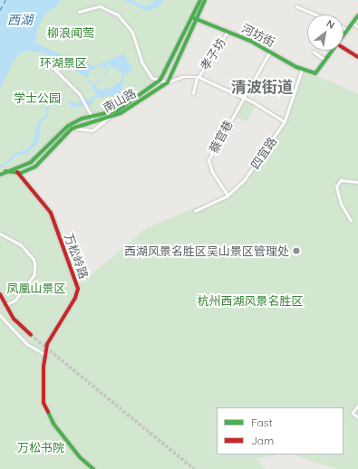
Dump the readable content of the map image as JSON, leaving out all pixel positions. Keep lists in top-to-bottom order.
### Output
{
  "streets": {
    "street": [
      "河坊街",
      "孝子坊",
      "南山路",
      "蔡官巷",
      "四宜路",
      "万松岭路"
    ]
  },
  "crossings": [
    ["河坊街", "孝子坊"],
    ["河坊街", "南山路"],
    ["河坊街", "四宜路"],
    ["蔡官巷", "四宜路"]
  ],
  "districts": ["清波街道"],
  "water": ["西湖"],
  "parks": [
    "柳浪闻莺",
    "环湖景区",
    "学士公园",
    "凤凰山景区",
    "杭州西湖风景名胜区",
    "万松书院"
  ],
  "places": ["西湖风景名胜区吴山景区管理处"],
  "legend": ["Fast", "Jam"],
  "north": "top right"
}
